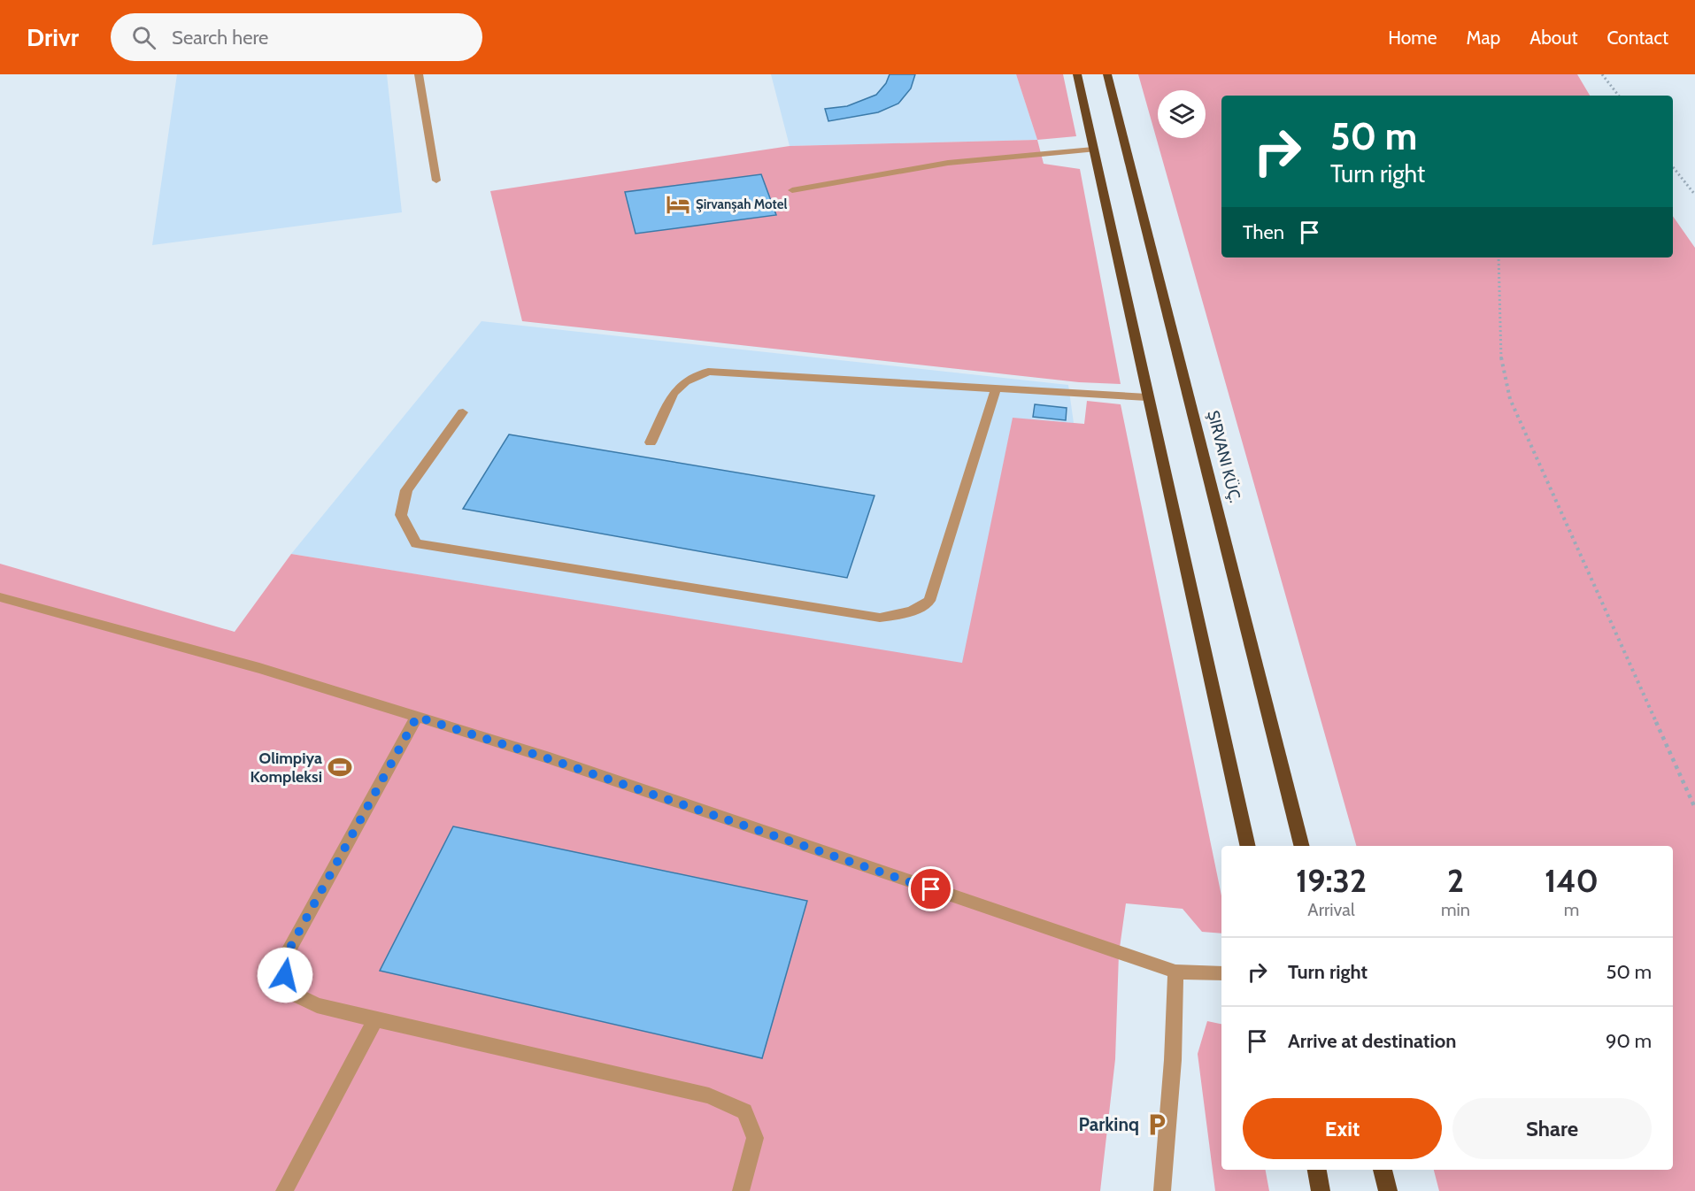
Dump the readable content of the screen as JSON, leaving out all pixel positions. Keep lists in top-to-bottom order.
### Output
{
  "streets": {
    "highway": ["ŞIRVANI KÜÇ."]
  },
  "places": {
    "hotel": ["Şirvanşah Motel"],
    "sports": ["Olimpiya Kompleksi"],
    "parking": ["Parkinq"]
  },
  "page": {
    "header": "Drivr",
    "search": "Search here",
    "nav": [
      "Home",
      "Map",
      "About",
      "Contact"
    ],
    "turn": ["50 m", "Turn right"],
    "then": "Then",
    "eta": [
      "19:32",
      "Arrival",
      "2",
      "min",
      "140",
      "m"
    ],
    "list": [
      {
        "name": "Turn right",
        "value": "50 m"
      },
      {
        "name": "Arrive at destination",
        "value": "90 m"
      }
    ],
    "buttons": ["Exit", "Share"]
  }
}
